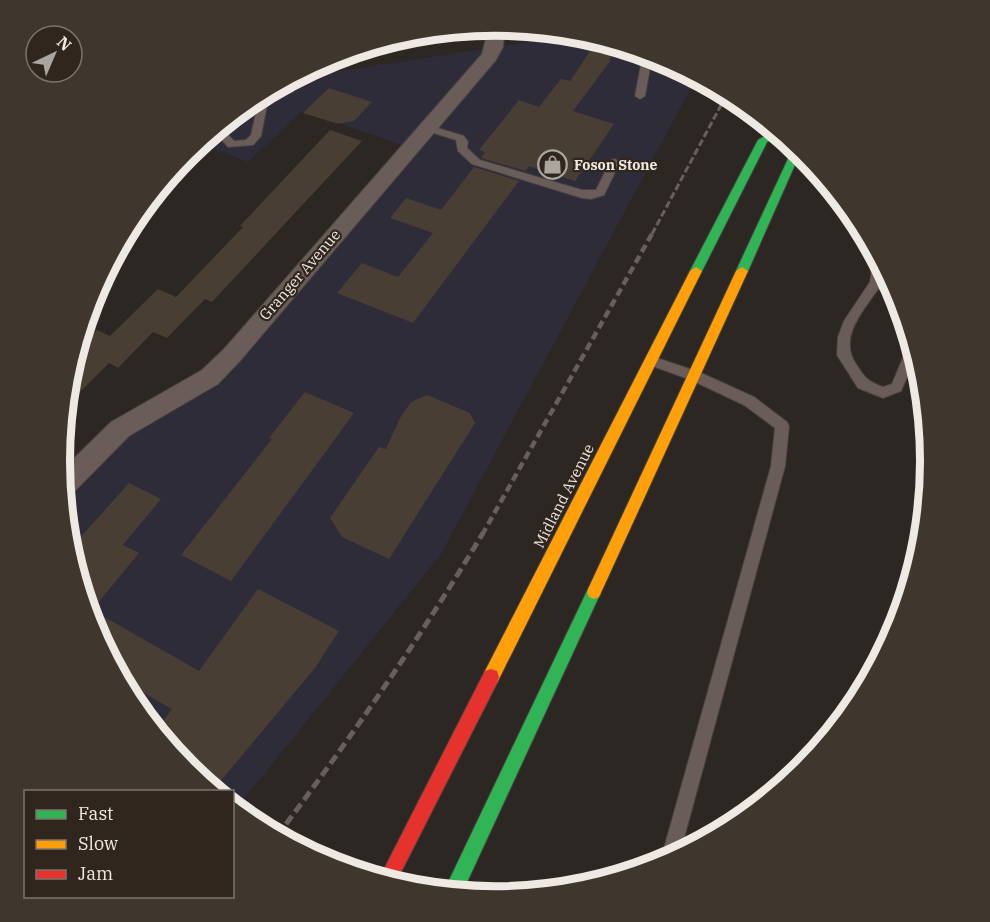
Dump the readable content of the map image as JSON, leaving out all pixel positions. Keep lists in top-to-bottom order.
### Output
{
  "streets": {
    "main road": ["Midland Avenue"],
    "street": ["Granger Avenue"]
  },
  "places": {
    "shop": ["Foson Stone"]
  },
  "legend": ["Fast", "Slow", "Jam"],
  "north": "top right"
}
